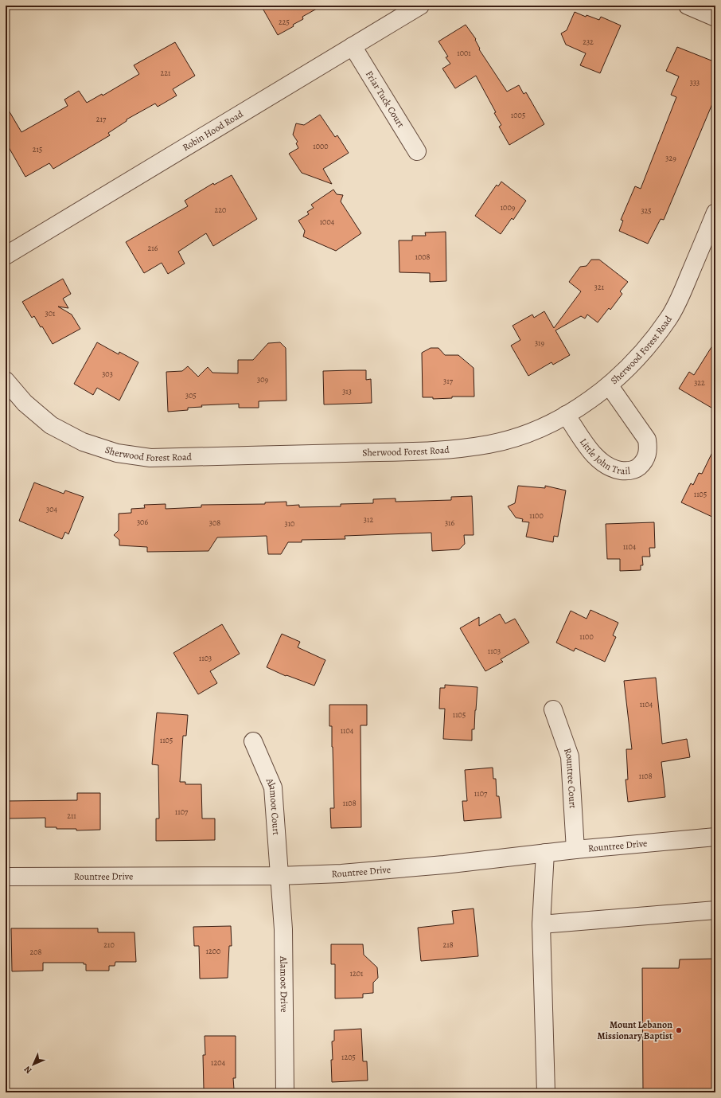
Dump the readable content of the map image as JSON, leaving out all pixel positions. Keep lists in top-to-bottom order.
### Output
{
  "streets": {
    "street": [
      "Friar Tuck Court",
      "Robin Hood Road",
      "Sherwood Forest Road",
      "Little John Trail",
      "Rountree Court",
      "Alamoot Court",
      "Rountree Drive",
      "Alamoot Drive"
    ]
  },
  "crossings": [
    ["Friar Tuck Court", "Robin Hood Road"],
    ["Sherwood Forest Road", "Little John Trail"],
    ["Rountree Court", "Rountree Drive"],
    ["Alamoot Court", "Rountree Drive"],
    ["Alamoot Court", "Alamoot Drive"],
    ["Rountree Drive", "Alamoot Drive"]
  ],
  "places": ["Mount Lebanon Missionary Baptist"],
  "house_numbers": [
    "225",
    "232",
    "1001",
    "221",
    "333",
    "1005",
    "217",
    "1000",
    "215",
    "329",
    "1009",
    "220",
    "325",
    "1004",
    "216",
    "1008",
    "321",
    "301",
    "319",
    "303",
    "309",
    "317",
    "322",
    "313",
    "305",
    "1105",
    "304",
    "1100",
    "312",
    "306",
    "308",
    "316",
    "310",
    "1104",
    "1100",
    "1103",
    "1103",
    "1104",
    "1105",
    "1104",
    "1105",
    "1108",
    "1107",
    "1108",
    "1107",
    "211",
    "210",
    "218",
    "1200",
    "208",
    "1201",
    "1205",
    "1204"
  ],
  "north": "bottom left"
}
